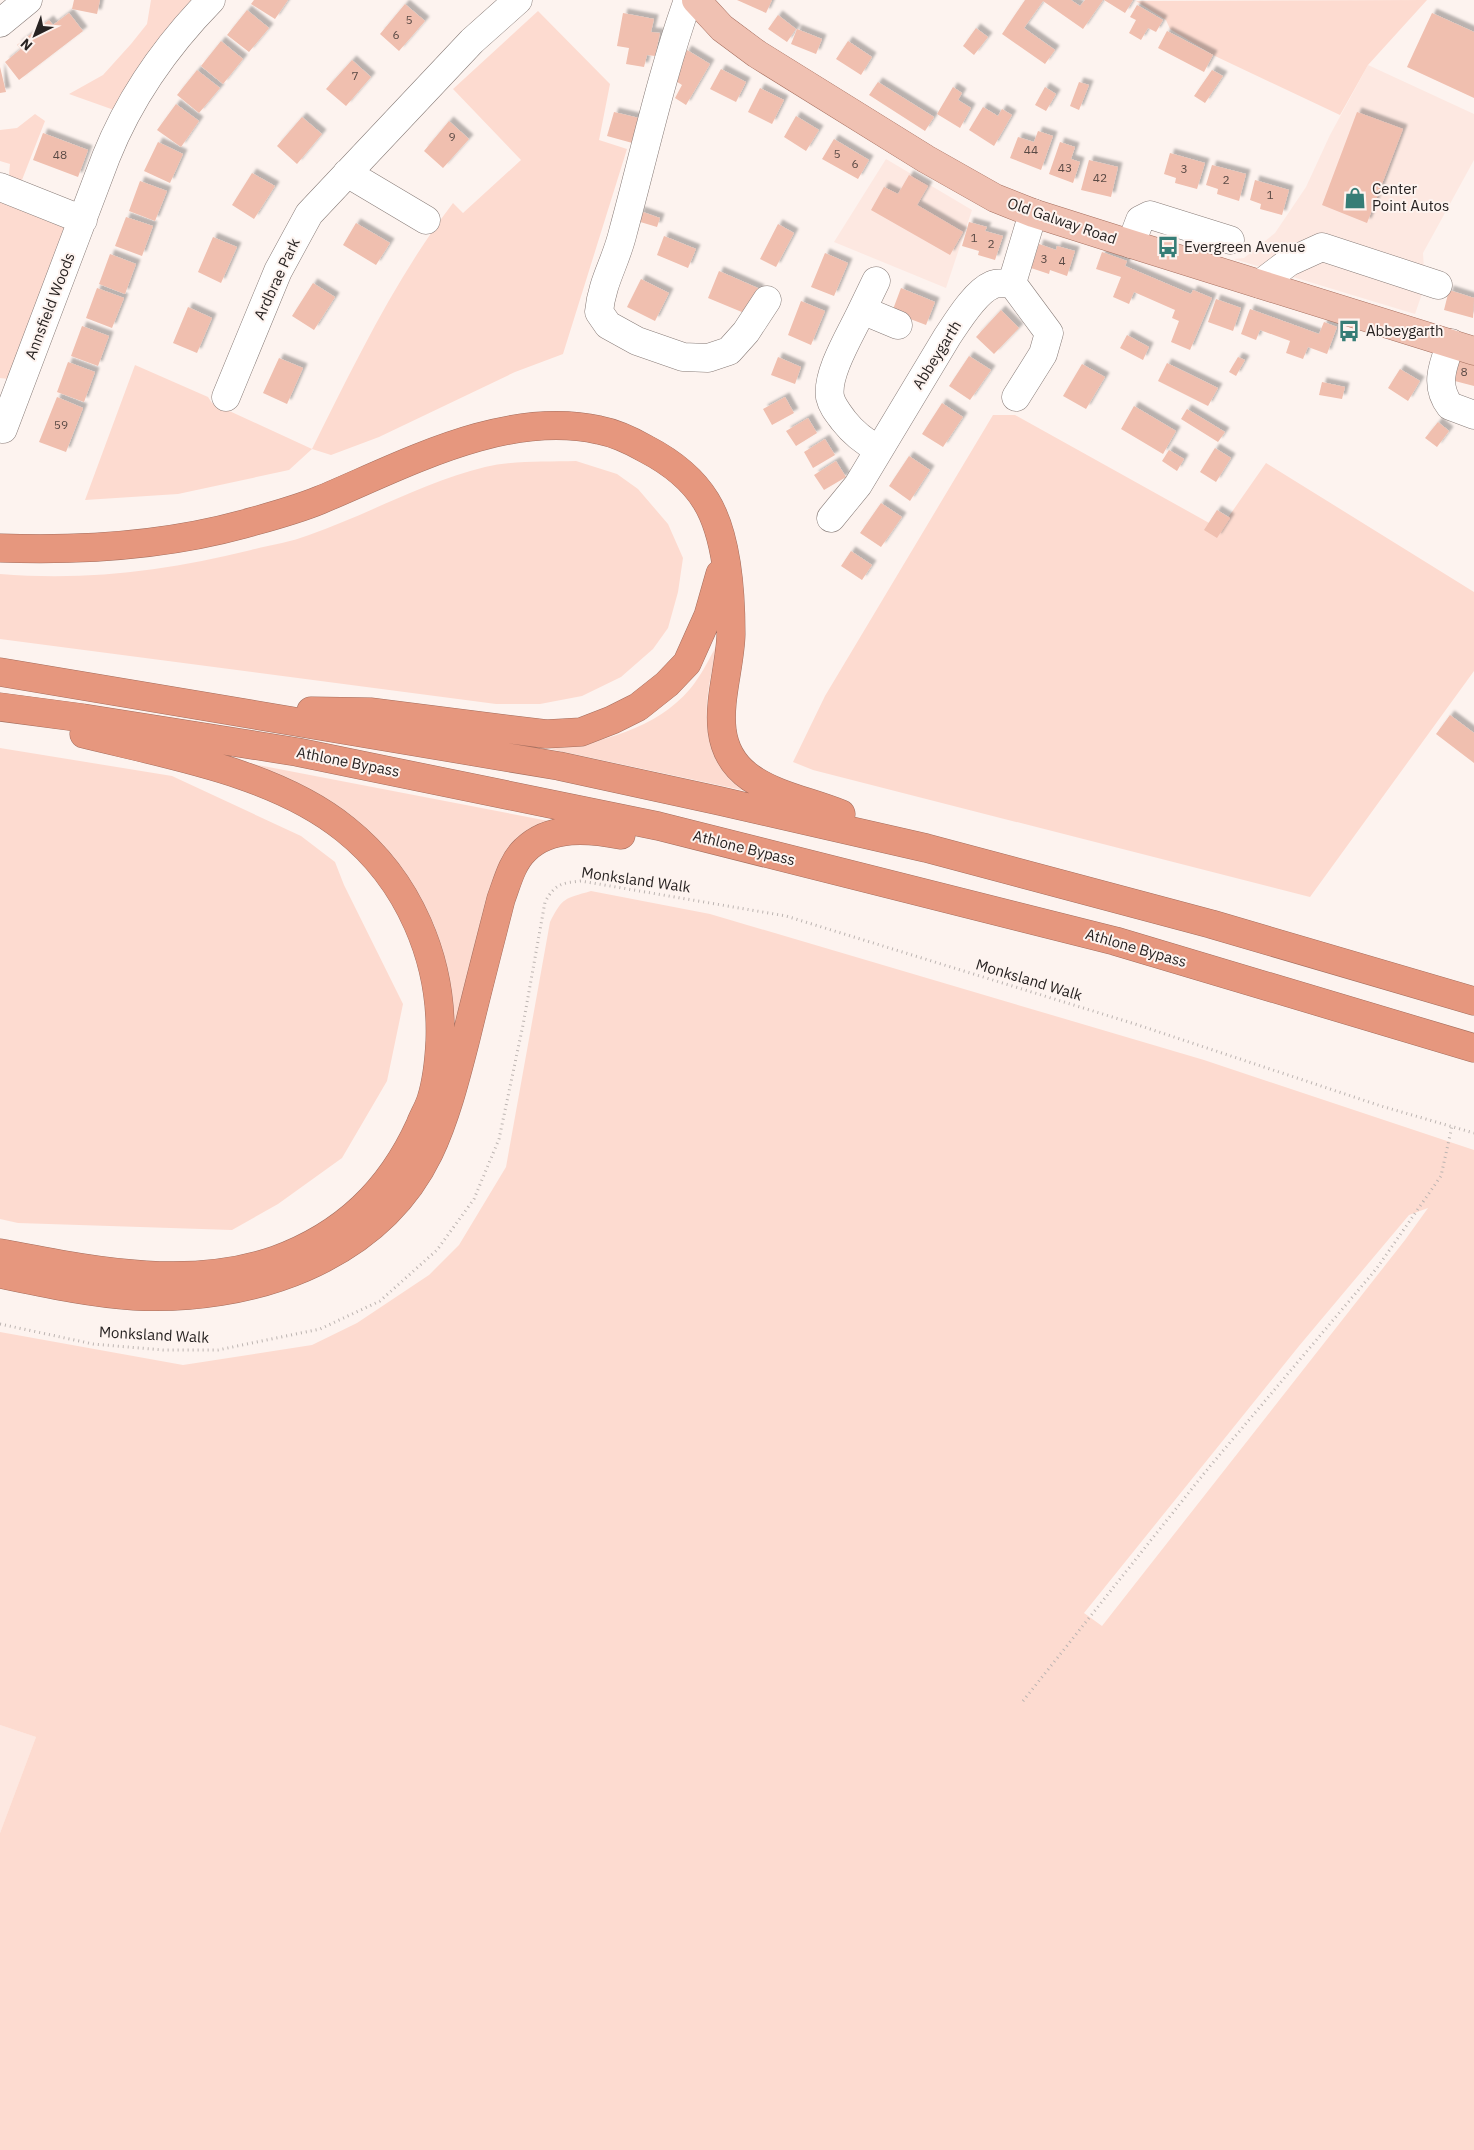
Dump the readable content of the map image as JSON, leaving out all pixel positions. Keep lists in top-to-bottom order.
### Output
{
  "streets": {
    "highway": ["Athlone Bypass"],
    "main road": ["Old Galway Road"],
    "street": ["Ardbrae Park", "Annsfield Woods", "Abbeygarth"],
    "path": ["Monksland Walk"]
  },
  "places": {
    "shop": ["Center Point Autos"],
    "bus stop": ["Evergreen Avenue", "Abbeygarth"]
  },
  "house_numbers": [
    "5",
    "6",
    "7",
    "9",
    "44",
    "5",
    "48",
    "6",
    "43",
    "3",
    "42",
    "2",
    "1",
    "1",
    "2",
    "3",
    "4",
    "8",
    "59"
  ],
  "north": "bottom left"
}
